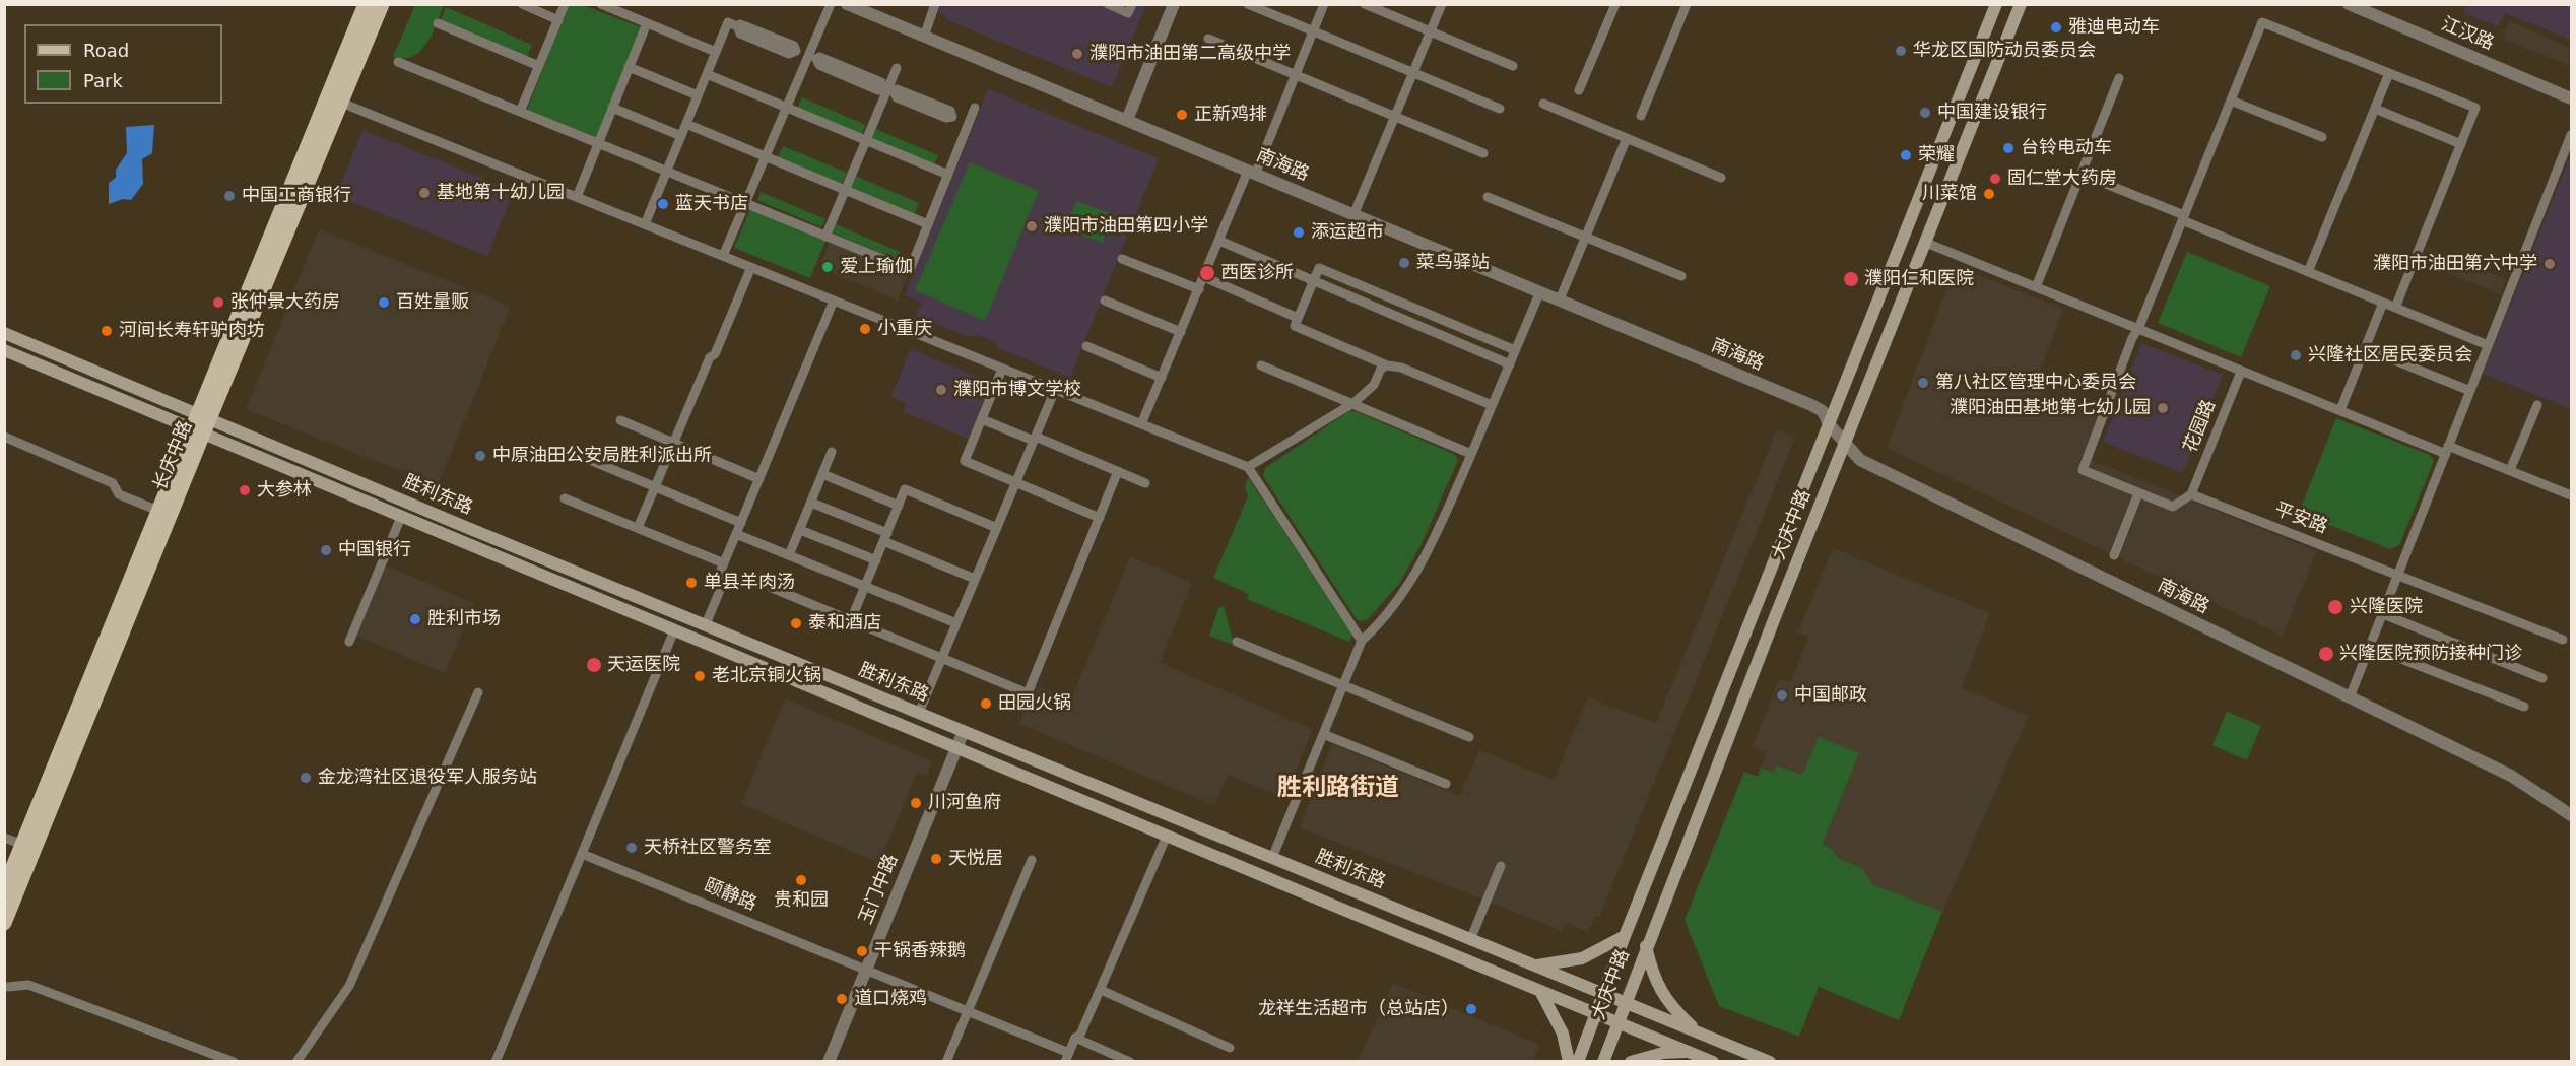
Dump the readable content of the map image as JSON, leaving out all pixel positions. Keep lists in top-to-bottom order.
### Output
{
  "streets": {
    "main road": ["长庆中路", "胜利东路", "大庆中路"],
    "street": [
      "江汉路",
      "南海路",
      "花园路",
      "平安路",
      "玉门中路",
      "颐静路"
    ]
  },
  "crossings": [
    ["南海路", "大庆中路"],
    ["花园路", "平安路"],
    ["长庆中路", "胜利东路"],
    ["胜利东路", "大庆中路"],
    ["胜利东路", "玉门中路"],
    ["玉门中路", "颐静路"]
  ],
  "districts": ["胜利路街道"],
  "places": [
    "雅迪电动车",
    "华龙区国防动员委员会",
    "濮阳市油田第二高级中学",
    "中国建设银行",
    "正新鸡排",
    "台铃电动车",
    "荣耀",
    "固仁堂大药房",
    "基地第十幼儿园",
    "川菜馆",
    "中国工商银行",
    "蓝天书店",
    "濮阳市油田第四小学",
    "添运超市",
    "菜鸟驿站",
    "濮阳市油田第六中学",
    "爱上瑜伽",
    "西医诊所",
    "濮阳仁和医院",
    "张仲景大药房",
    "百姓量贩",
    "小重庆",
    "河间长寿轩驴肉坊",
    "兴隆社区居民委员会",
    "第八社区管理中心委员会",
    "濮阳市博文学校",
    "濮阳油田基地第七幼儿园",
    "中原油田公安局胜利派出所",
    "大参林",
    "中国银行",
    "单县羊肉汤",
    "兴隆医院",
    "胜利市场",
    "泰和酒店",
    "兴隆医院预防接种门诊",
    "天运医院",
    "老北京铜火锅",
    "中国邮政",
    "田园火锅",
    "金龙湾社区退役军人服务站",
    "川河鱼府",
    "天桥社区警务室",
    "天悦居",
    "贵和园",
    "干锅香辣鹅",
    "道口烧鸡",
    "龙祥生活超市（总站店）"
  ],
  "legend": ["Road", "Park"]
}
